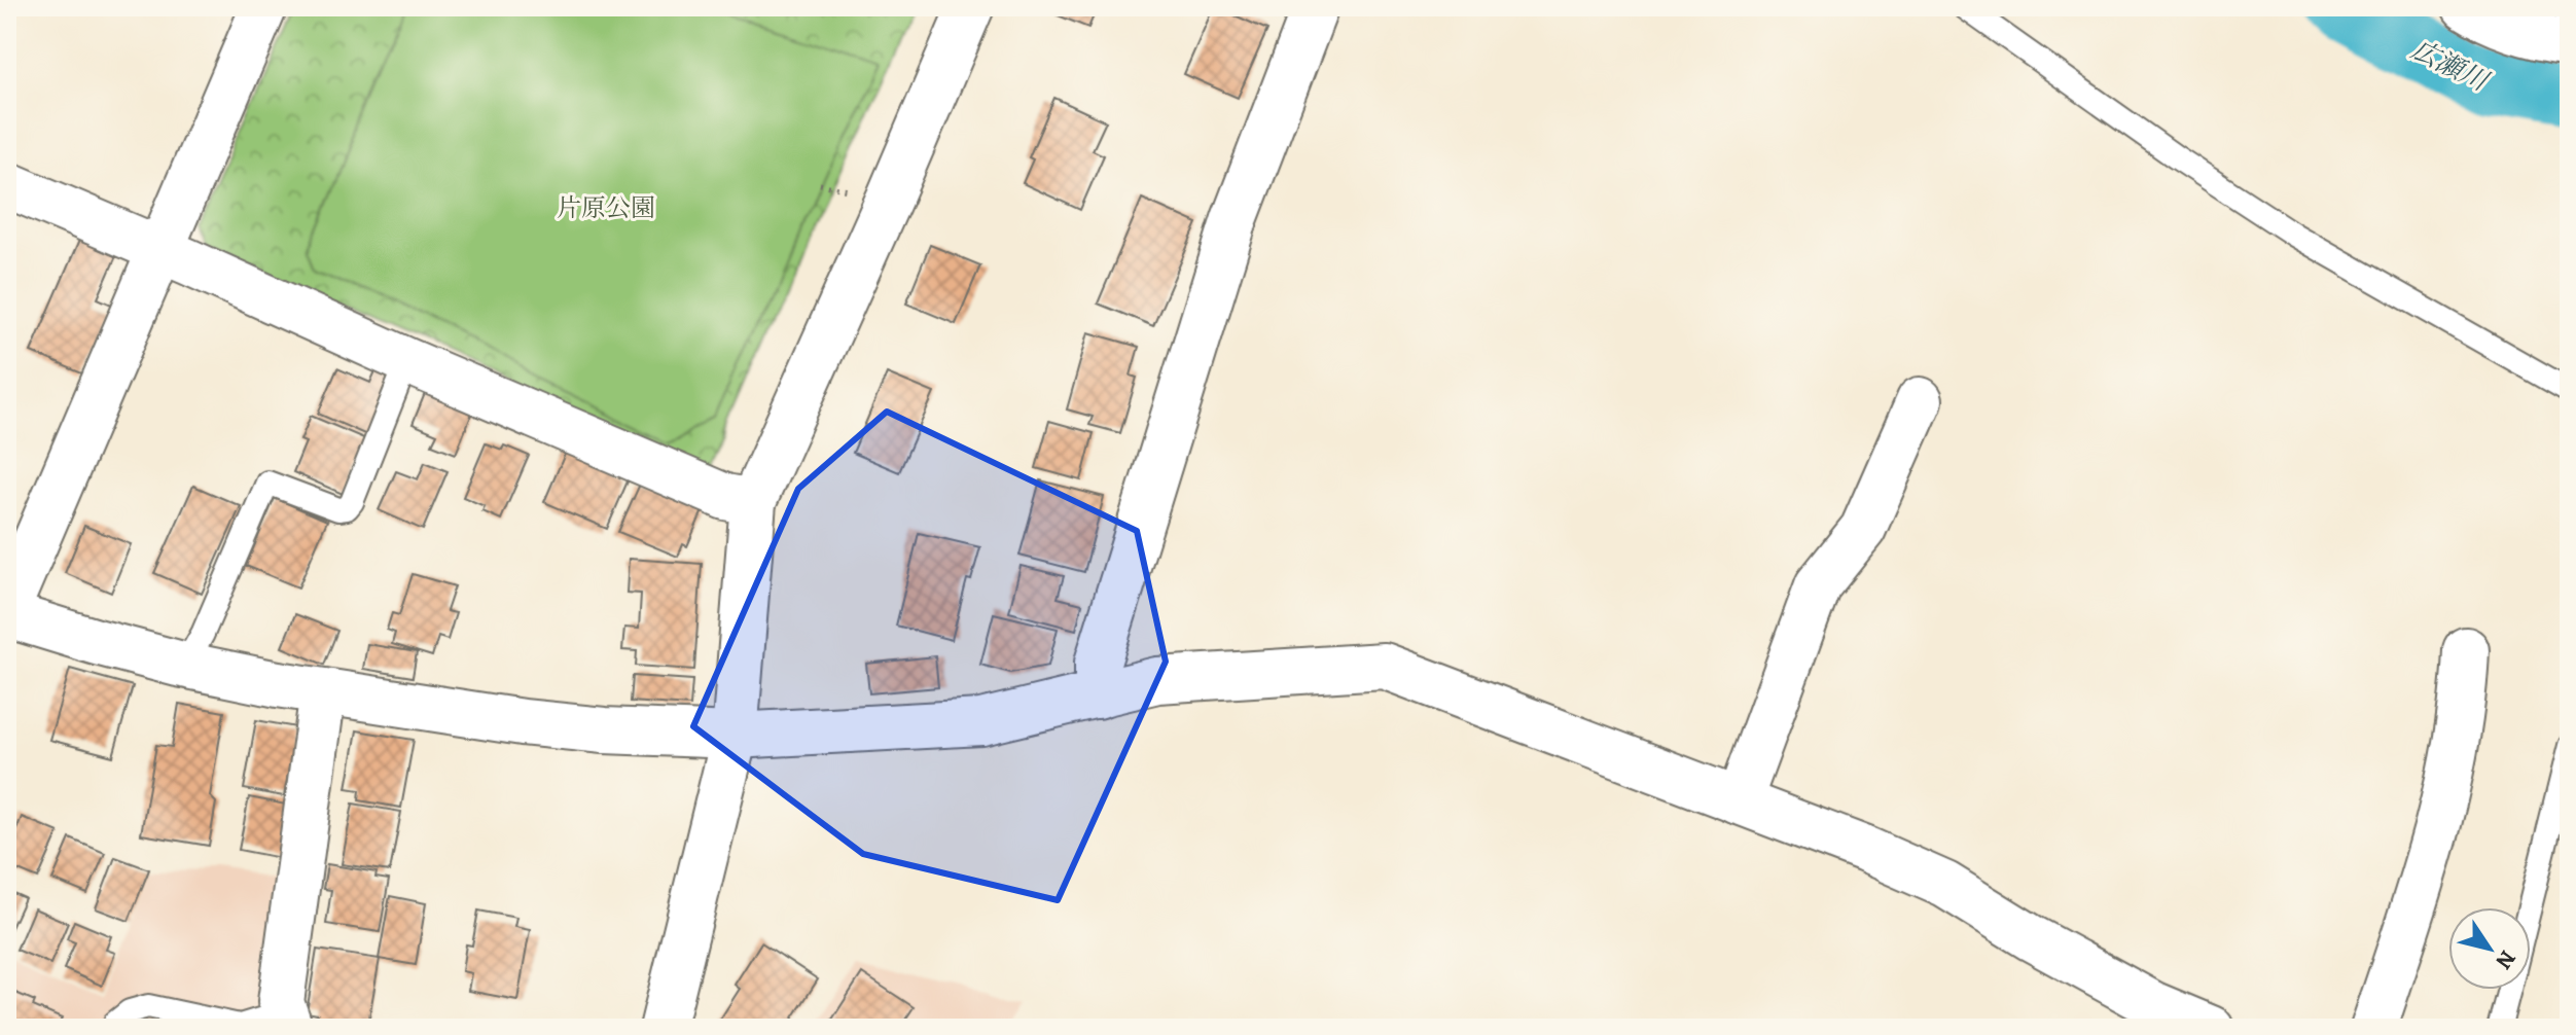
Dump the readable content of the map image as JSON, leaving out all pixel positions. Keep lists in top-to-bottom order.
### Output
{
  "water": ["広瀬川"],
  "parks": ["片原公園"],
  "north": "bottom right"
}
